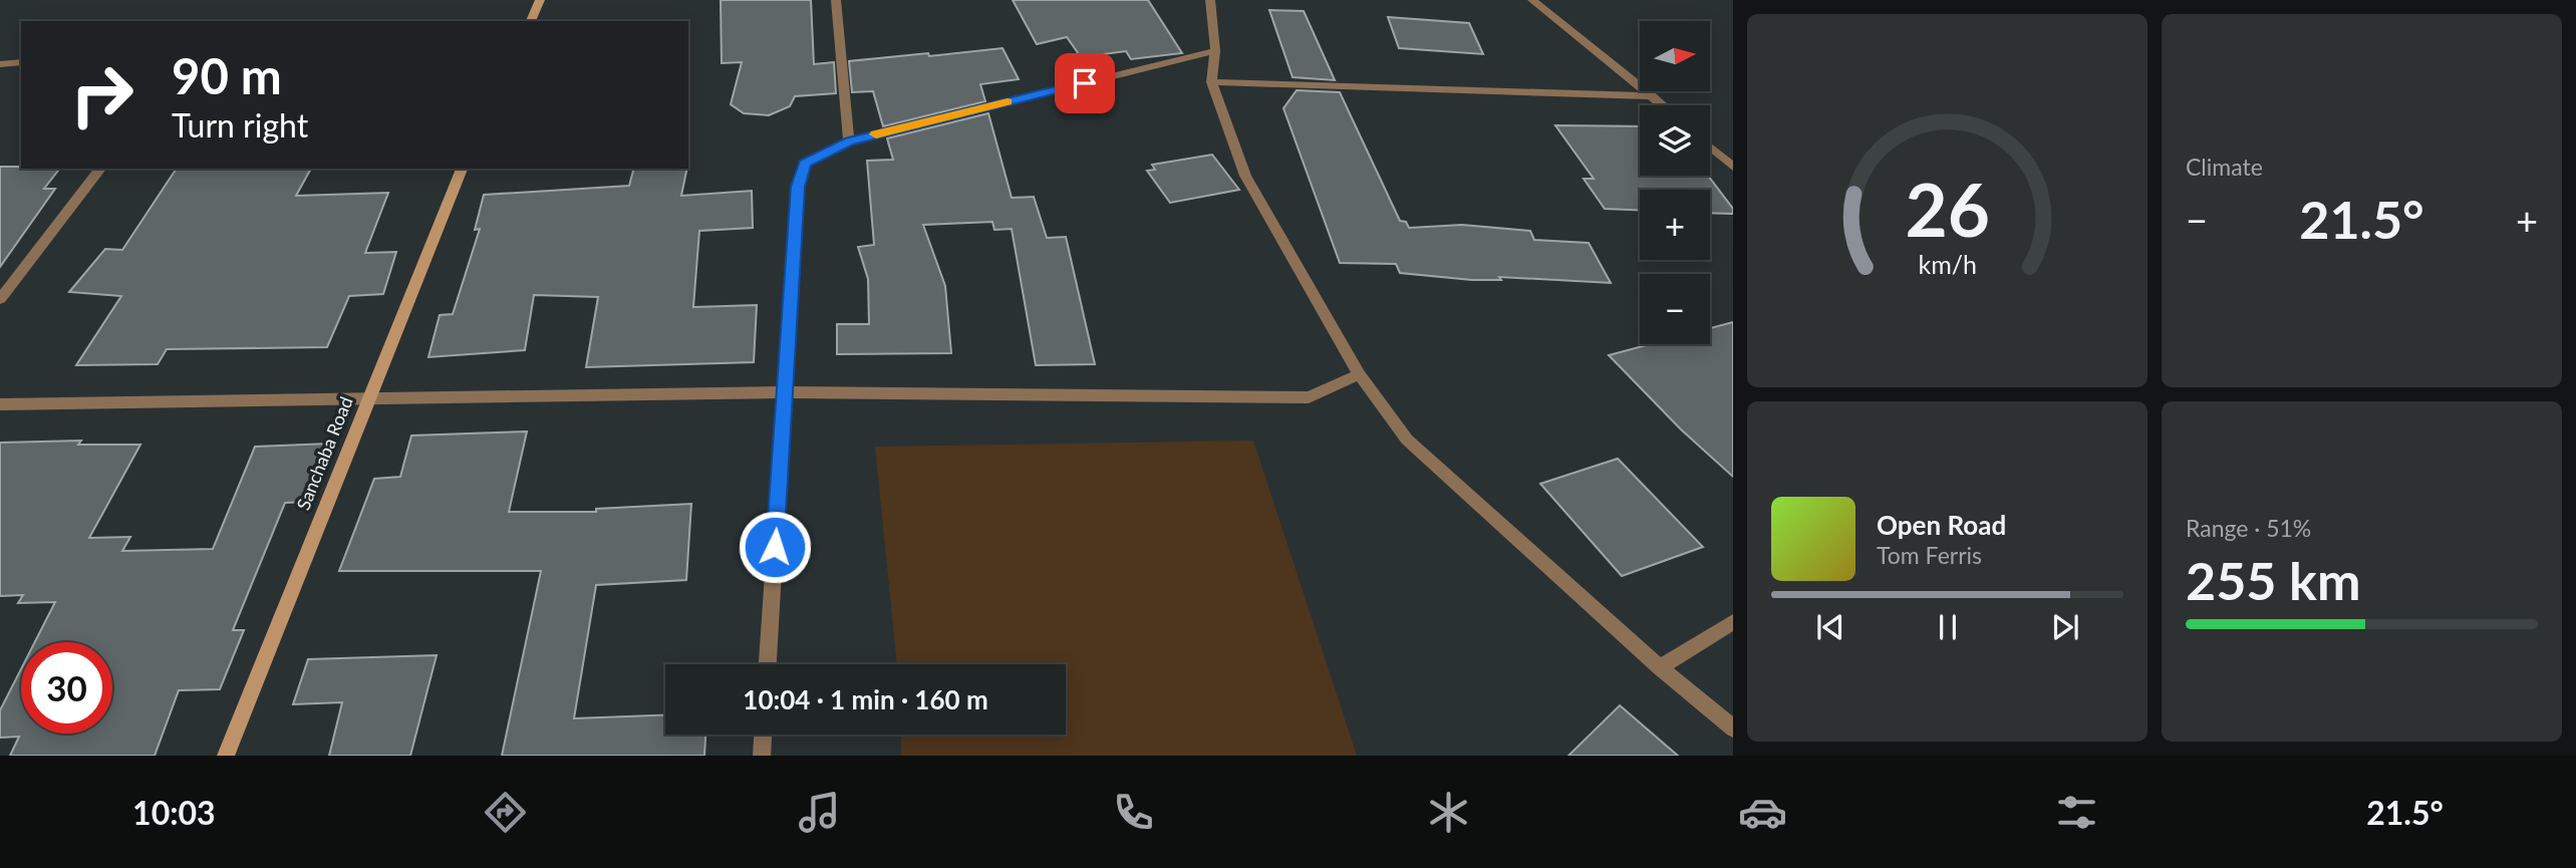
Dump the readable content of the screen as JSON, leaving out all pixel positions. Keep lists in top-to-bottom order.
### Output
{
  "streets": {
    "street": ["Sanchaba Road"]
  },
  "north": "right",
  "page": {
    "tile": [
      "Climate",
      ["Range · 51%", "255 km"]
    ],
    "map_buttons": ["+", "−"],
    "turn": ["90 m", "Turn right"],
    "heat": ["−", "21.5°", "+"],
    "song": ["Open Road", "Tom Ferris"],
    "limit": "30",
    "trip": "10:04 · 1 min · 160 m",
    "tabs": ["10:03", "21.5°"],
    "gauge": ["26", "km/h"]
  }
}
